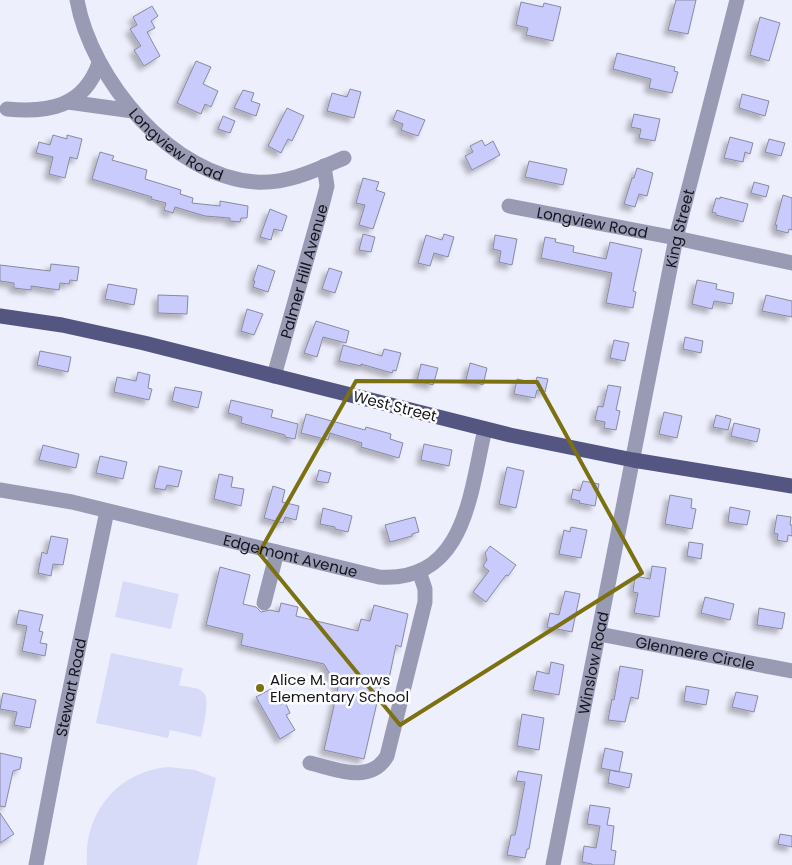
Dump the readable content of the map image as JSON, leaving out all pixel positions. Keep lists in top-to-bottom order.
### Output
{
  "streets": {
    "main road": ["West Street"],
    "street": [
      "Longview Road",
      "King Street",
      "Palmer Hill Avenue",
      "Edgemont Avenue",
      "Glenmere Circle",
      "Winslow Road",
      "Stewart Road"
    ]
  },
  "crossings": [
    ["Longview Road", "King Street"],
    ["Longview Road", "Palmer Hill Avenue"],
    ["King Street", "West Street"],
    ["King Street", "Winslow Road"],
    ["Palmer Hill Avenue", "West Street"],
    ["West Street", "Edgemont Avenue"],
    ["West Street", "Winslow Road"],
    ["Edgemont Avenue", "Stewart Road"],
    ["Glenmere Circle", "Winslow Road"]
  ],
  "places": ["Alice M. Barrows Elementary School"]
}
